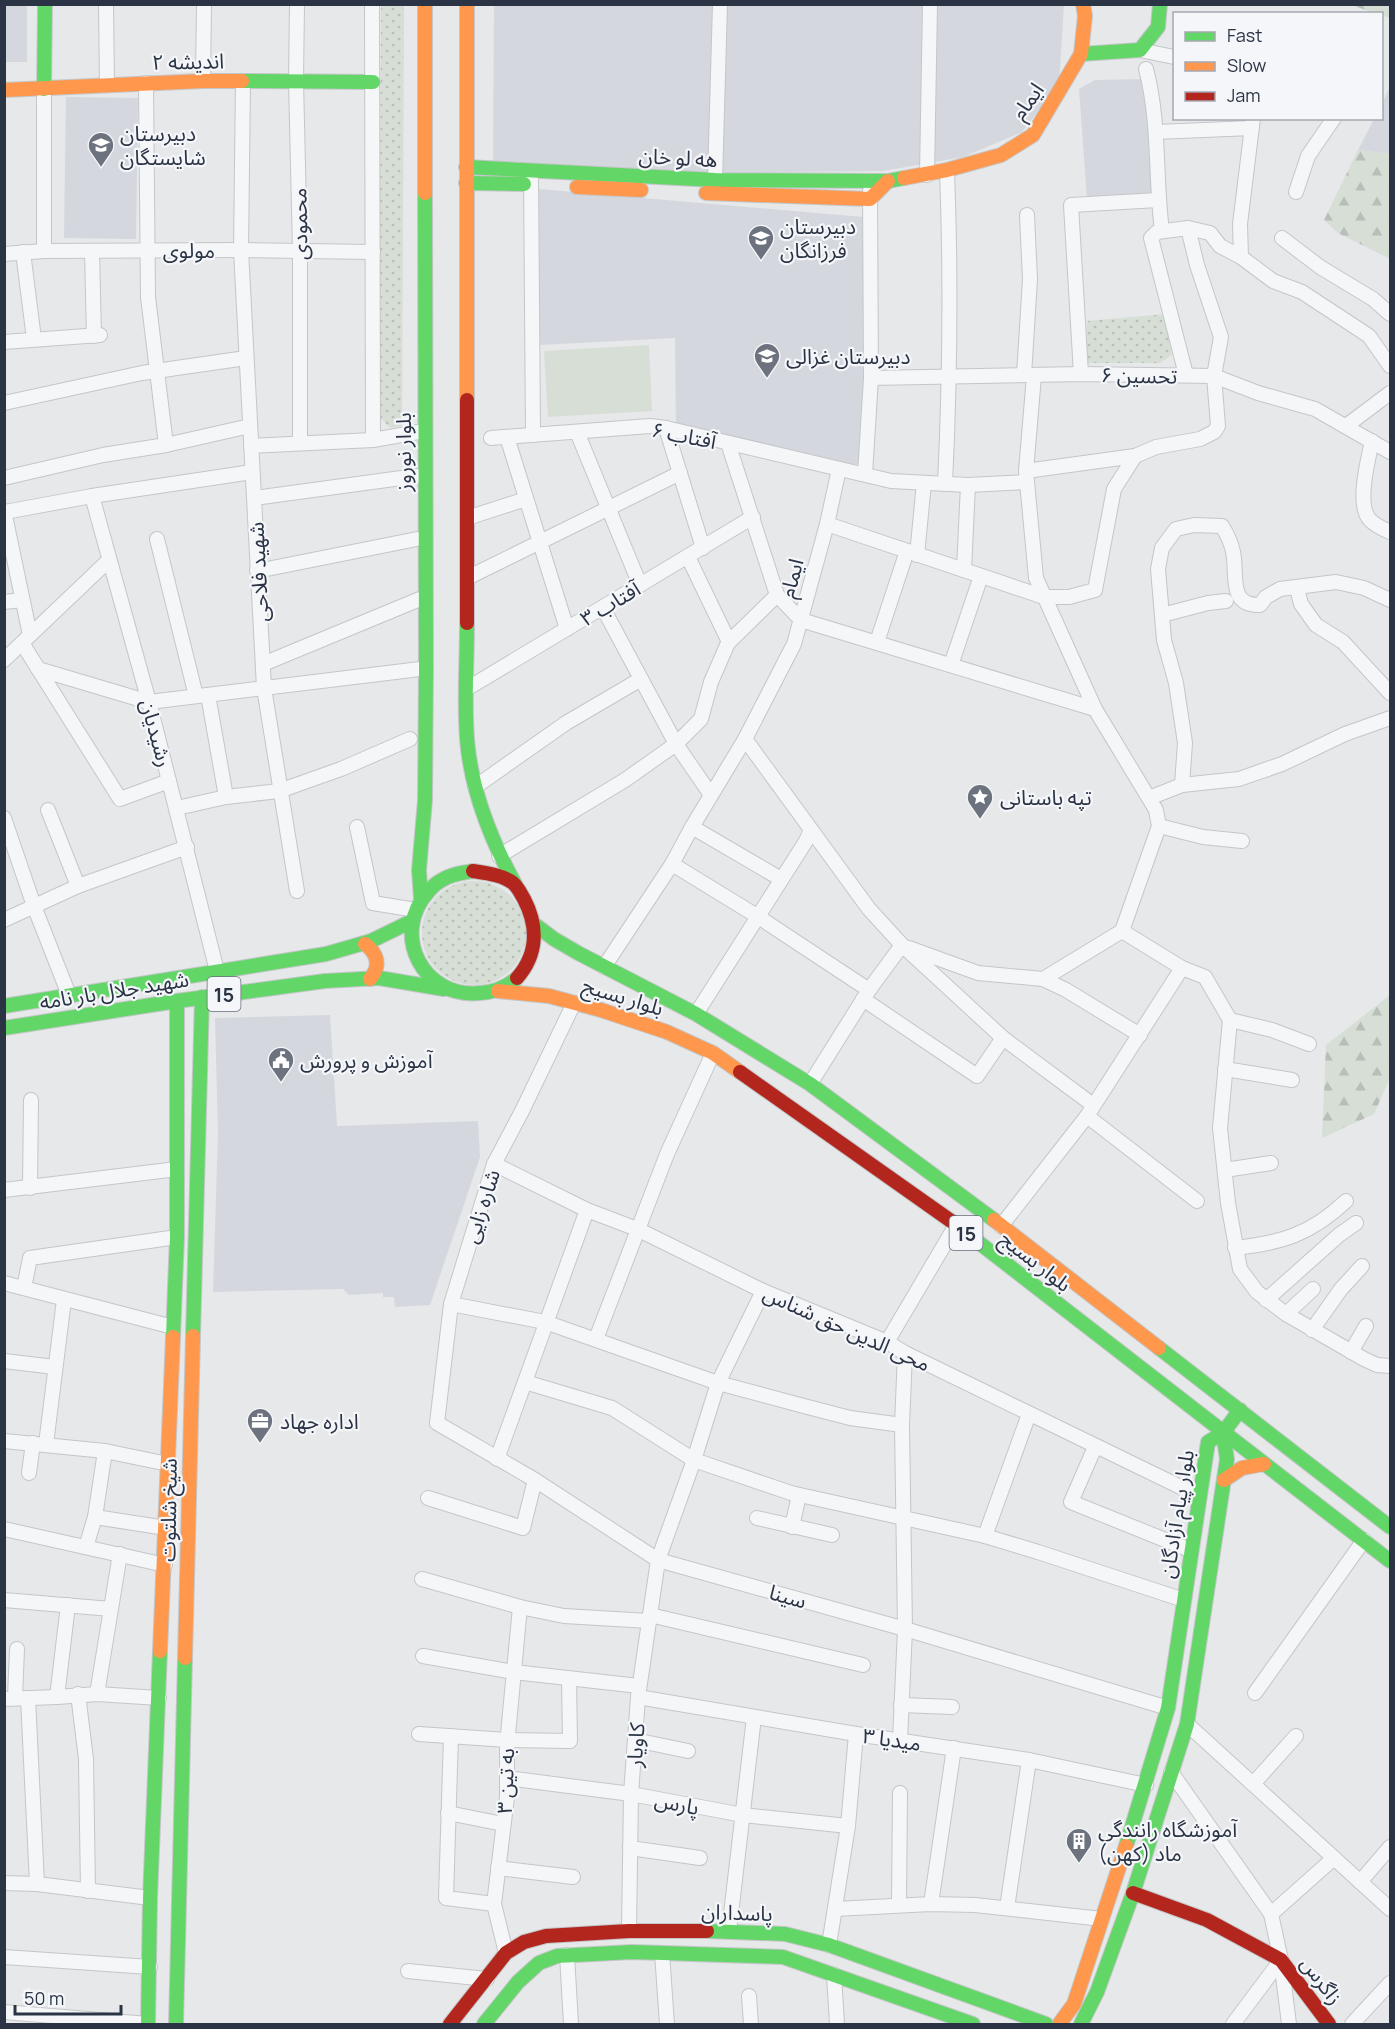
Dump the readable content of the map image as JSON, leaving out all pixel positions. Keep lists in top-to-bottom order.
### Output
{
  "streets": {
    "main road": [
      "اندیشه ۲",
      "ایمام",
      "هه لو خان",
      "بلوار نوروز",
      "شهید جلال بار نامه",
      "15",
      "بلوار بسیج",
      "شیخ شلتوت",
      "بلوار پیام آزادگان",
      "پاسداران",
      "زاگرس"
    ],
    "street": [
      "محمودی",
      "مولوی",
      "تحسین ۶",
      "آفتاب ۶",
      "شهید فلاحی",
      "آفتاب ۳",
      "رشیدیان",
      "شاره زایی",
      "محی الدین حق شناس",
      "سینا",
      "میدیا ۳",
      "کاویار",
      "به تین ۳",
      "پارس"
    ]
  },
  "crossings": [
    ["اندیشه ۲", "محمودی"],
    ["اندیشه ۲", "شهید فلاحی"],
    ["ایمام", "هه لو خان"],
    ["ایمام", "آفتاب ۶"],
    ["ایمام", "بلوار بسیج"],
    ["محمودی", "مولوی"],
    ["مولوی", "شهید فلاحی"],
    ["بلوار نوروز", "شهید جلال بار نامه"],
    ["بلوار نوروز", "15"],
    ["بلوار نوروز", "بلوار بسیج"],
    ["رشیدیان", "شهید جلال بار نامه"],
    ["شهید جلال بار نامه", "15"],
    ["شهید جلال بار نامه", "بلوار بسیج"],
    ["شهید جلال بار نامه", "شیخ شلتوت"],
    ["15", "بلوار بسیج"],
    ["بلوار بسیج", "شاره زایی"],
    ["بلوار بسیج", "بلوار پیام آزادگان"],
    ["شاره زایی", "محی الدین حق شناس"],
    ["شاره زایی", "سینا"],
    ["محی الدین حق شناس", "بلوار پیام آزادگان"],
    ["محی الدین حق شناس", "کاویار"],
    ["بلوار پیام آزادگان", "سینا"],
    ["بلوار پیام آزادگان", "میدیا ۳"],
    ["بلوار پیام آزادگان", "پاسداران"],
    ["سینا", "کاویار"],
    ["میدیا ۳", "کاویار"],
    ["میدیا ۳", "به تین ۳"],
    ["کاویار", "پارس"],
    ["کاویار", "پاسداران"],
    ["به تین ۳", "پارس"],
    ["به تین ۳", "پاسداران"]
  ],
  "places": {
    "school or university": ["دبیرستان شایستگان", "دبیرستان فرزانگان", "دبیرستان غزالی"],
    "place": ["تپه باستانی"],
    "public building": ["آموزش و پرورش"],
    "office": ["اداره جهاد"],
    "building": ["آموزشگاه رانندگی ماد (کهن)"]
  },
  "legend": ["Fast", "Slow", "Jam"],
  "scale_bar": "50 m"
}
